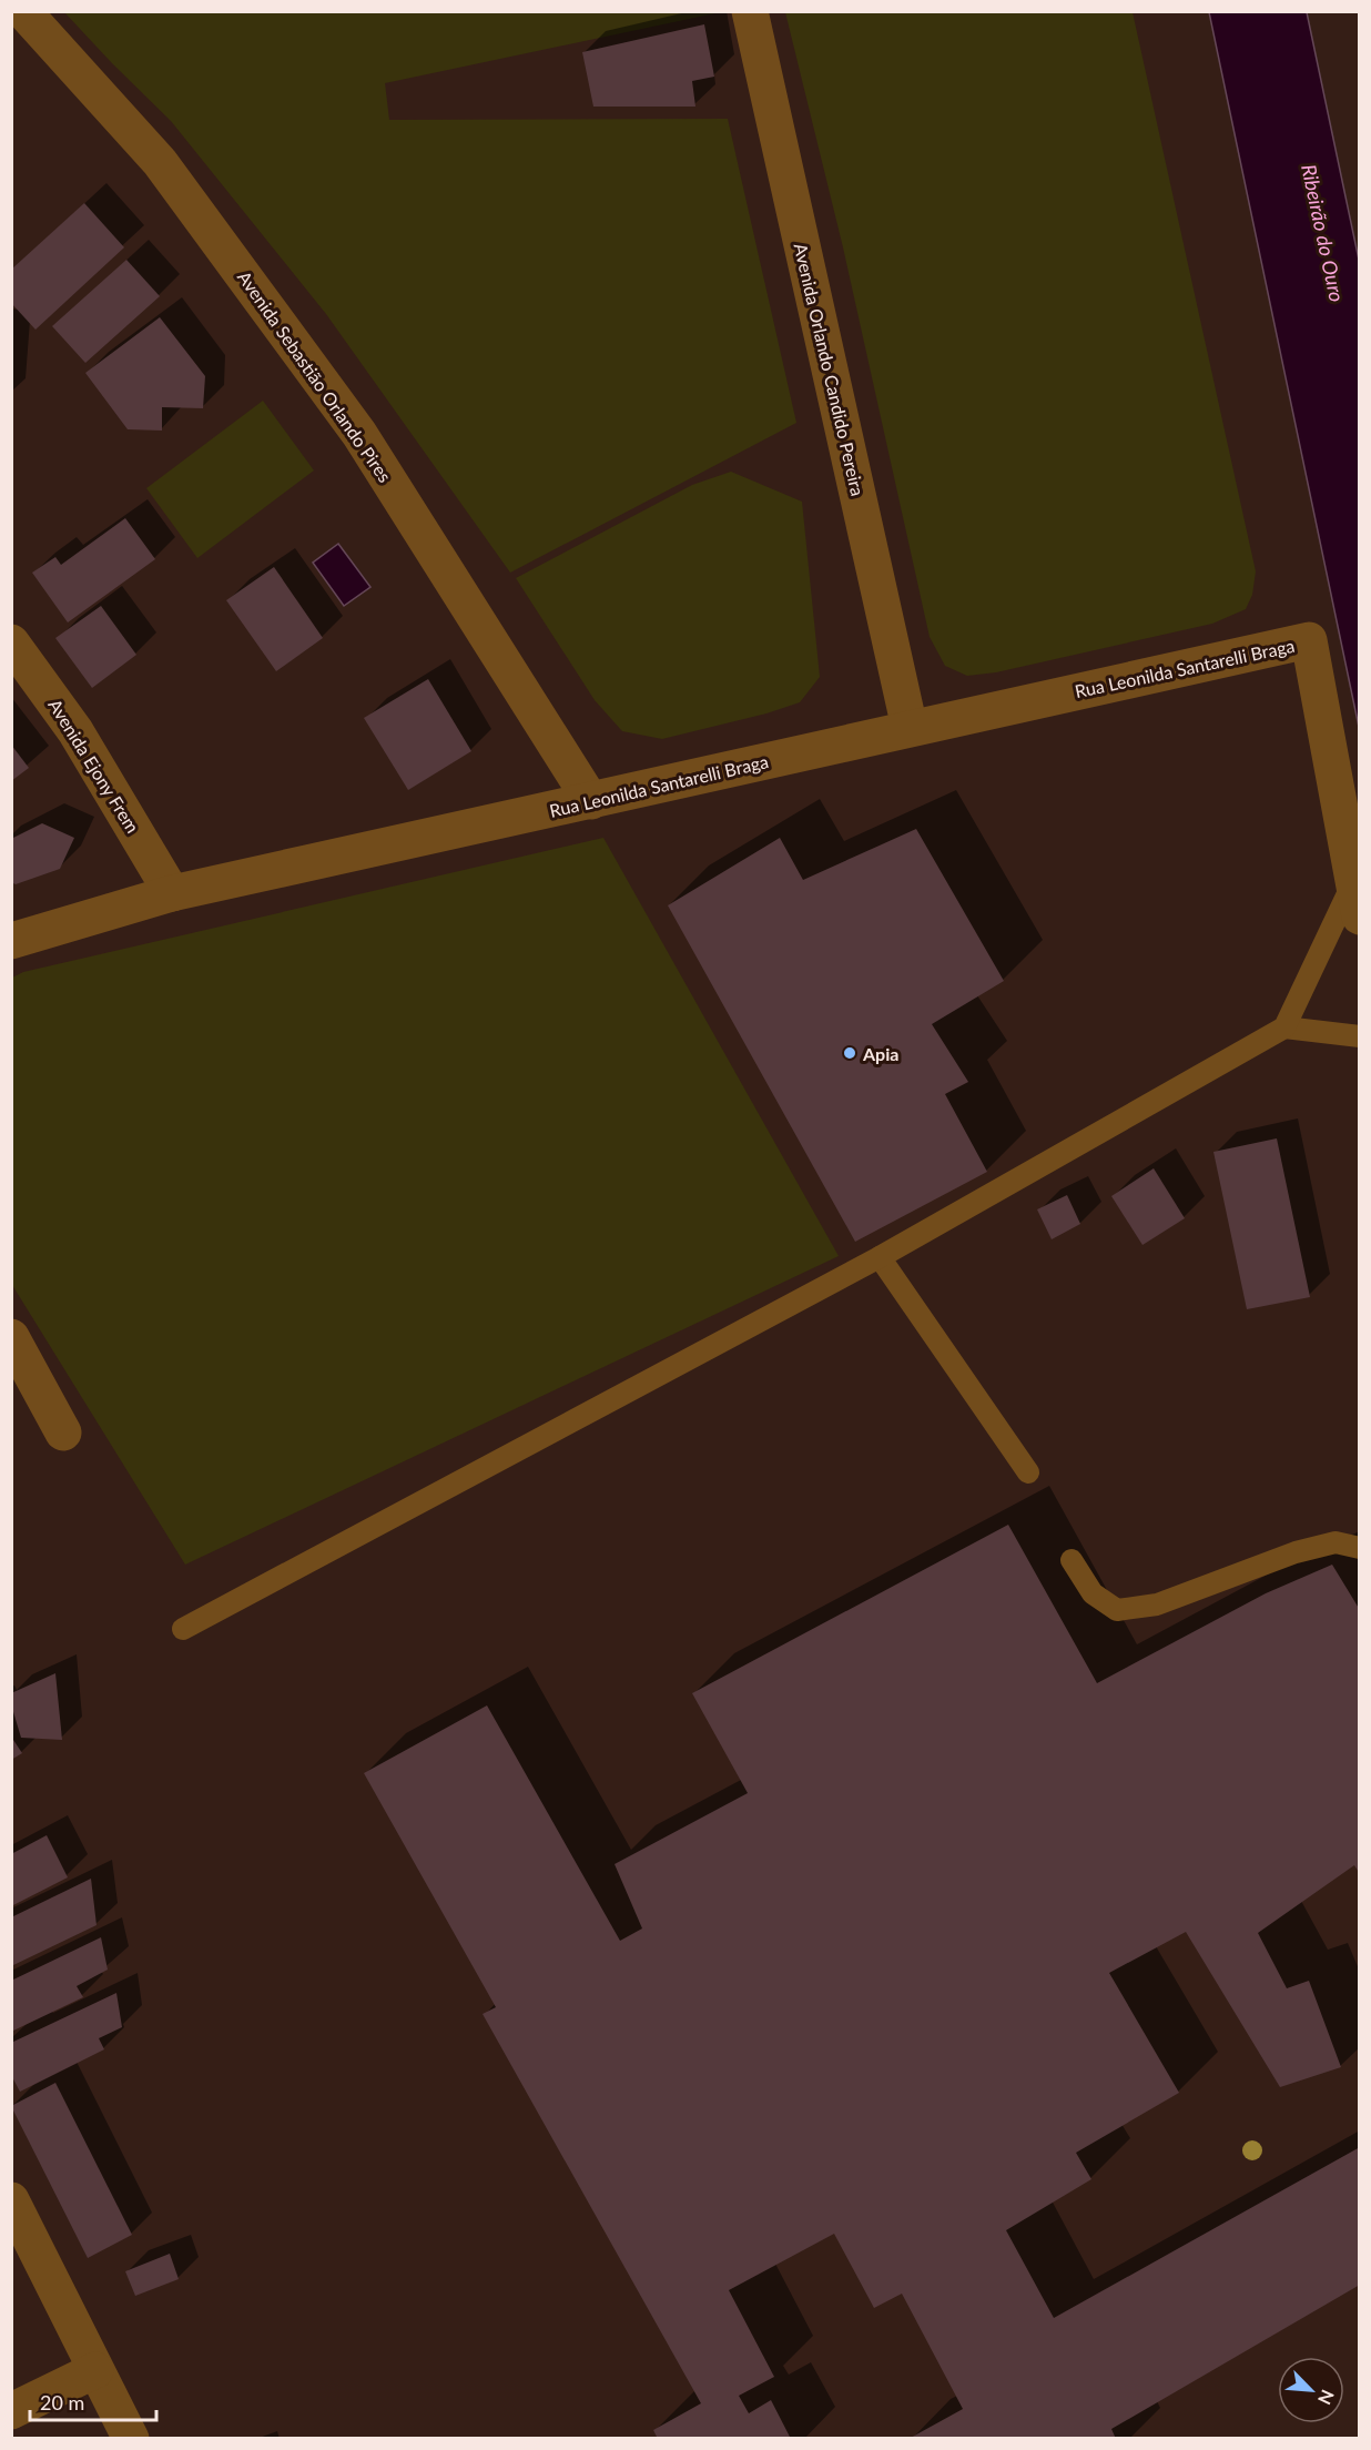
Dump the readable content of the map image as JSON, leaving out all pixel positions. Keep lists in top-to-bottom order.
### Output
{
  "streets": {
    "street": [
      "Avenida Orlando Candido Pereira",
      "Avenida Sebastião Orlando Pires",
      "Rua Leonilda Santarelli Braga",
      "Avenida Ejony Frem"
    ]
  },
  "crossings": [
    ["Avenida Orlando Candido Pereira", "Rua Leonilda Santarelli Braga"],
    ["Avenida Sebastião Orlando Pires", "Rua Leonilda Santarelli Braga"],
    ["Rua Leonilda Santarelli Braga", "Avenida Ejony Frem"]
  ],
  "water": ["Ribeirão do Ouro"],
  "places": ["Apia"],
  "scale_bar": "20 m",
  "north": "bottom right"
}
